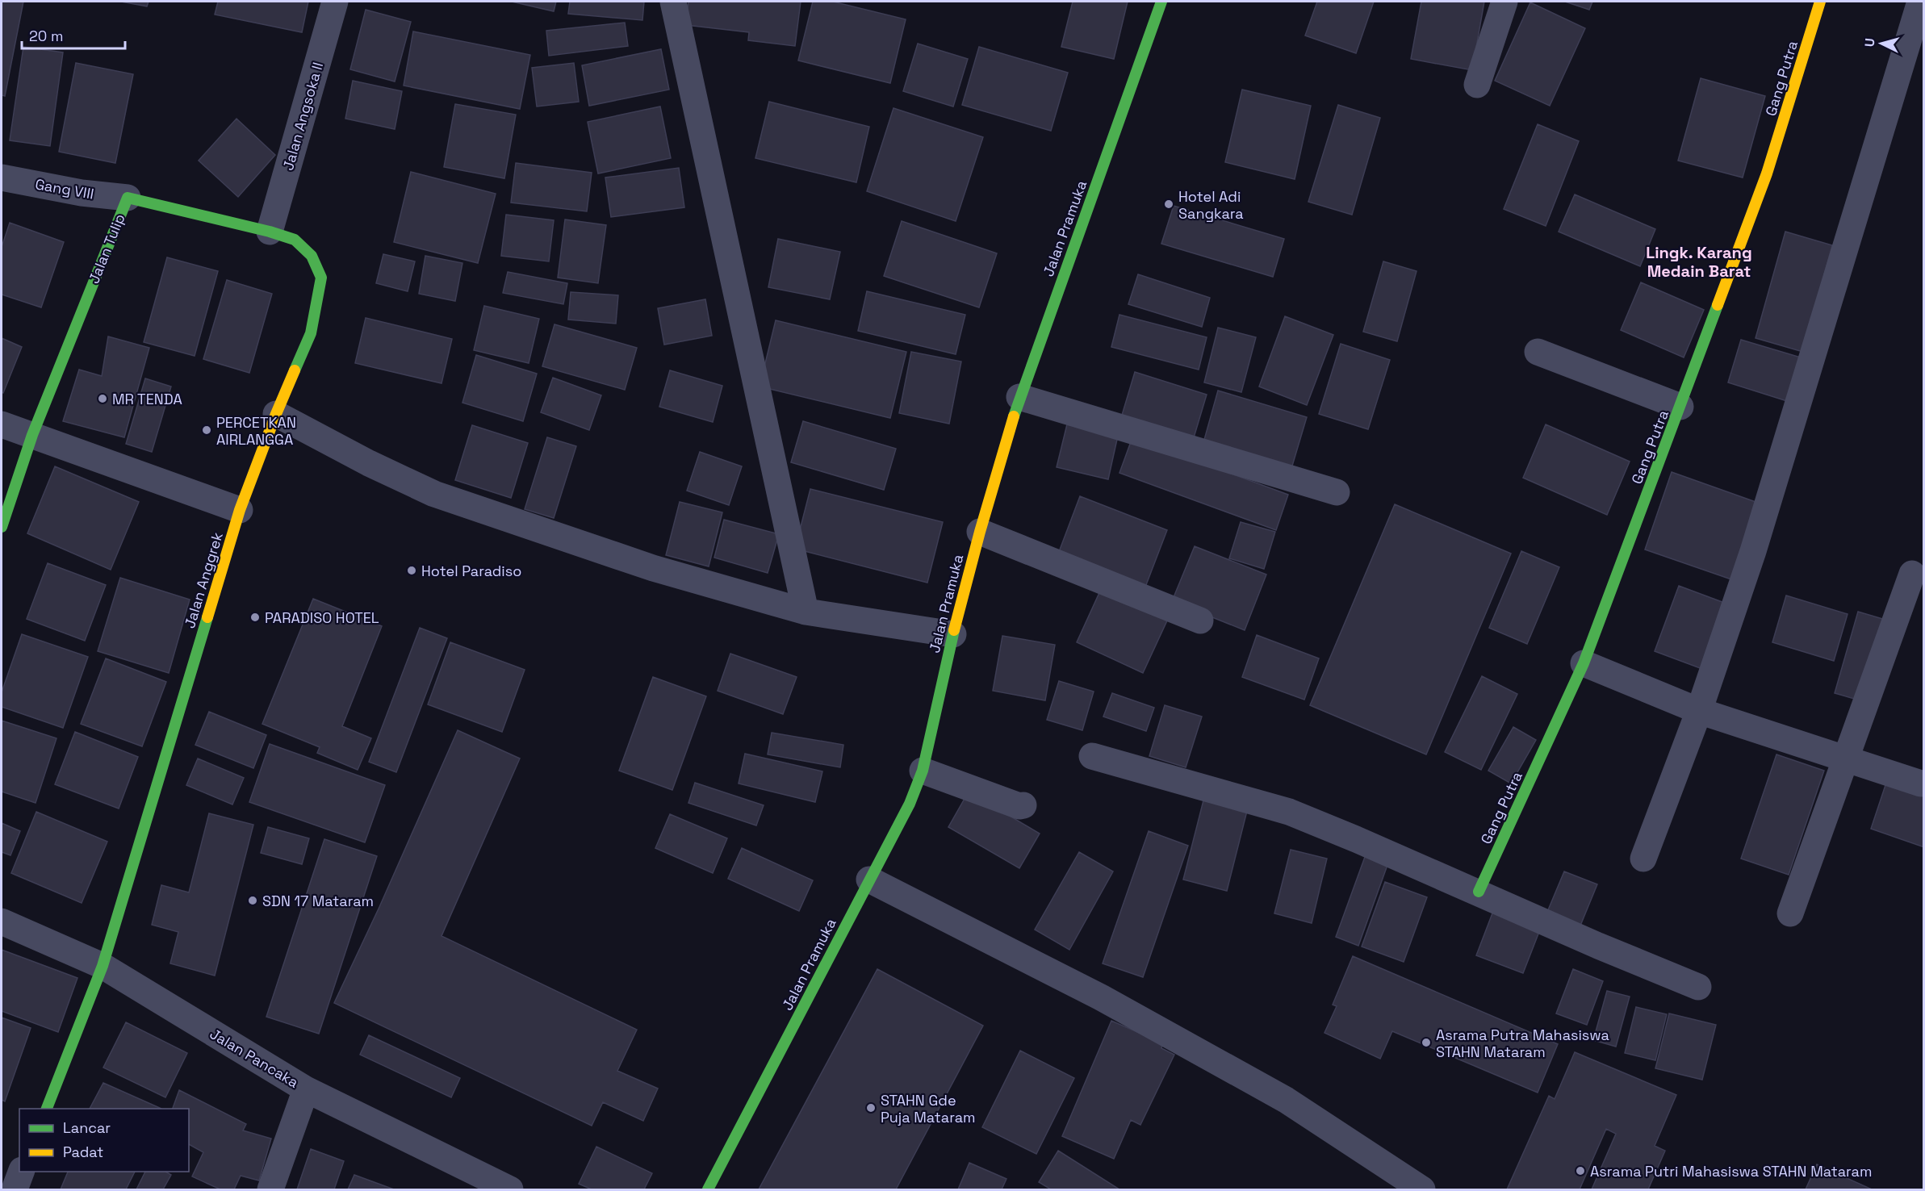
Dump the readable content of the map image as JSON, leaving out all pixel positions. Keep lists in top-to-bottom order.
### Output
{
  "streets": {
    "street": [
      "Gang Putra",
      "Jalan Angsoka II",
      "Gang VIII",
      "Jalan Pramuka",
      "Jalan Tulip",
      "Jalan Anggrek",
      "Jalan Pancaka"
    ]
  },
  "crossings": [
    ["Jalan Angsoka II", "Jalan Tulip"],
    ["Jalan Angsoka II", "Jalan Anggrek"],
    ["Gang VIII", "Jalan Tulip"],
    ["Jalan Tulip", "Jalan Anggrek"],
    ["Jalan Anggrek", "Jalan Pancaka"]
  ],
  "districts": ["Lingk. Karang Medain Barat"],
  "places": [
    "Hotel Adi Sangkara",
    "MR TENDA",
    "PERCETKAN AIRLANGGA",
    "Hotel Paradiso",
    "PARADISO HOTEL",
    "SDN 17 Mataram",
    "Asrama Putra Mahasiswa STAHN Mataram",
    "STAHN Gde Puja Mataram",
    "Asrama Putri Mahasiswa STAHN Mataram"
  ],
  "legend": ["Lancar", "Padat"],
  "scale_bar": "20 m",
  "north": "left"
}
